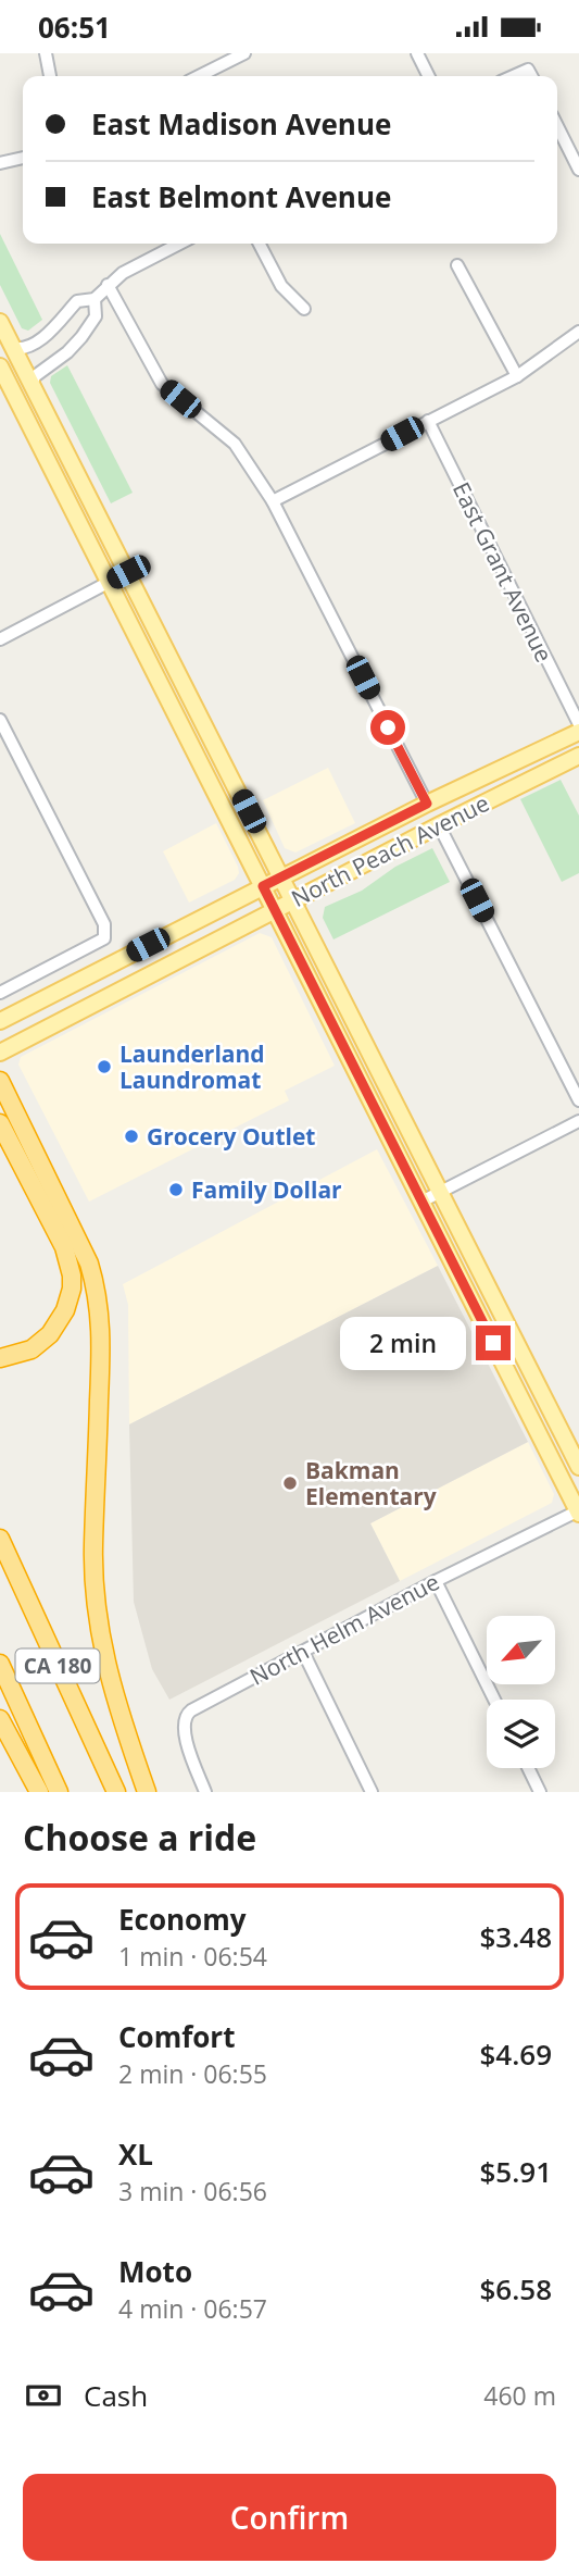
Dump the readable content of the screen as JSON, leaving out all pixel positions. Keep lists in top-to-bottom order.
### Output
{
  "streets": {
    "highway": ["CA 180"],
    "main road": ["North Peach Avenue"],
    "street": ["East Grant Avenue", "North Helm Avenue"]
  },
  "places": [
    "Launderland Laundromat",
    "Grocery Outlet",
    "Family Dollar",
    "Bakman Elementary"
  ],
  "north": "bottom left",
  "page": {
    "status": "06:51",
    "banner": ["East Madison Avenue", "East Belmont Avenue"],
    "bubble": "2 min",
    "heading": "Choose a ride",
    "list": [
      {
        "name": "Economy",
        "note": "1 min · 06:54",
        "value": "$3.48"
      },
      {
        "name": "Comfort",
        "note": "2 min · 06:55",
        "value": "$4.69"
      },
      {
        "name": "XL",
        "note": "3 min · 06:56",
        "value": "$5.91"
      },
      {
        "name": "Moto",
        "note": "4 min · 06:57",
        "value": "$6.58"
      }
    ],
    "pay": ["Cash", "460 m"],
    "buttons": "Confirm"
  }
}
